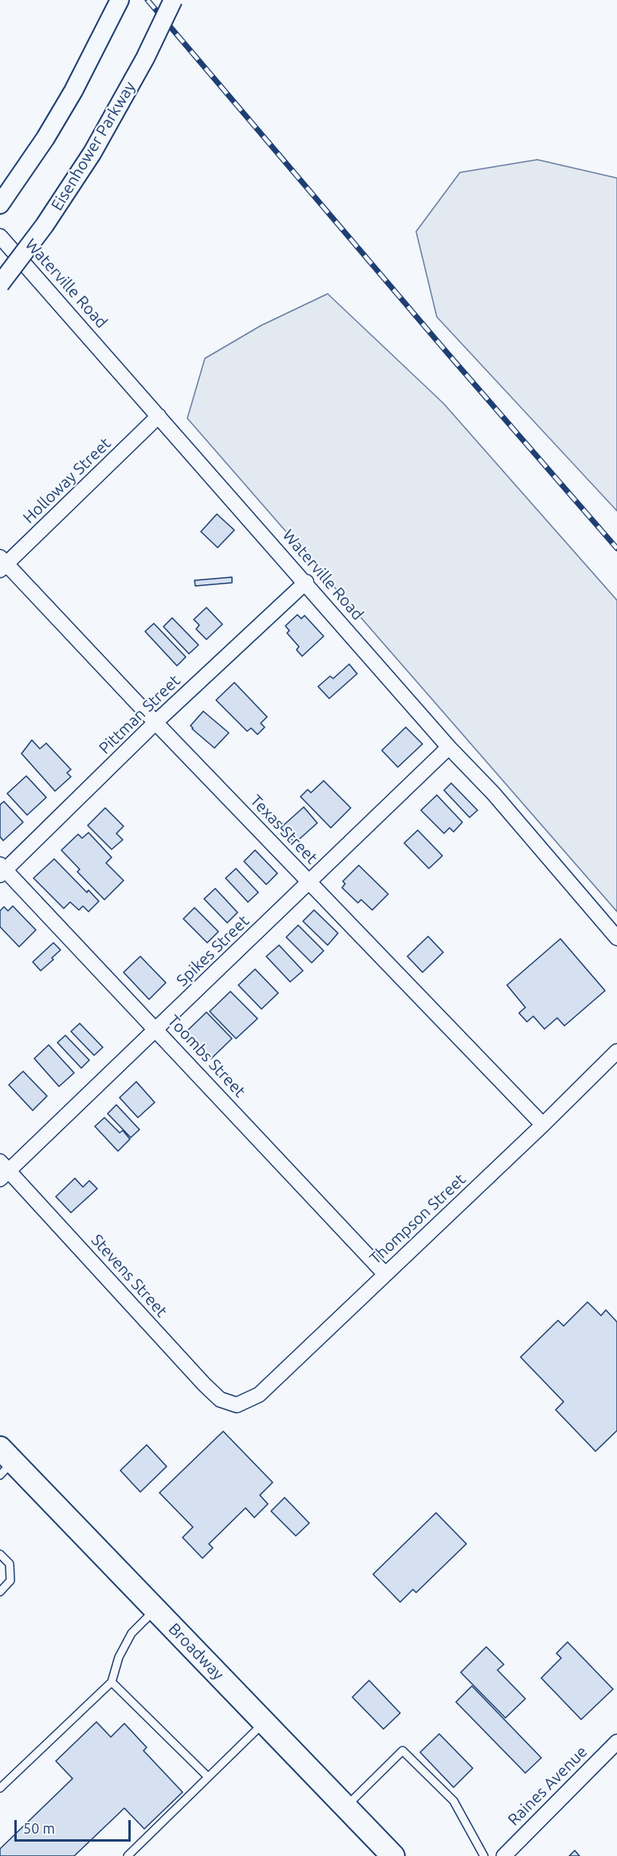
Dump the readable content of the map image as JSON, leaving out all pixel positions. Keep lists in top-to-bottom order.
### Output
{
  "streets": {
    "main road": ["Broadway"],
    "street": [
      "Eisenhower Parkway",
      "Waterville Road",
      "Holloway Street",
      "Pittman Street",
      "Texas Street",
      "Spikes Street",
      "Toombs Street",
      "Thompson Street",
      "Stevens Street",
      "Raines Avenue"
    ]
  },
  "crossings": [
    ["Waterville Road", "Holloway Street"],
    ["Waterville Road", "Pittman Street"],
    ["Waterville Road", "Spikes Street"],
    ["Holloway Street", "Texas Street"],
    ["Pittman Street", "Texas Street"],
    ["Pittman Street", "Toombs Street"],
    ["Texas Street", "Spikes Street"],
    ["Texas Street", "Thompson Street"],
    ["Spikes Street", "Toombs Street"],
    ["Spikes Street", "Stevens Street"],
    ["Toombs Street", "Thompson Street"],
    ["Thompson Street", "Stevens Street"]
  ],
  "scale_bar": "50 m"
}
